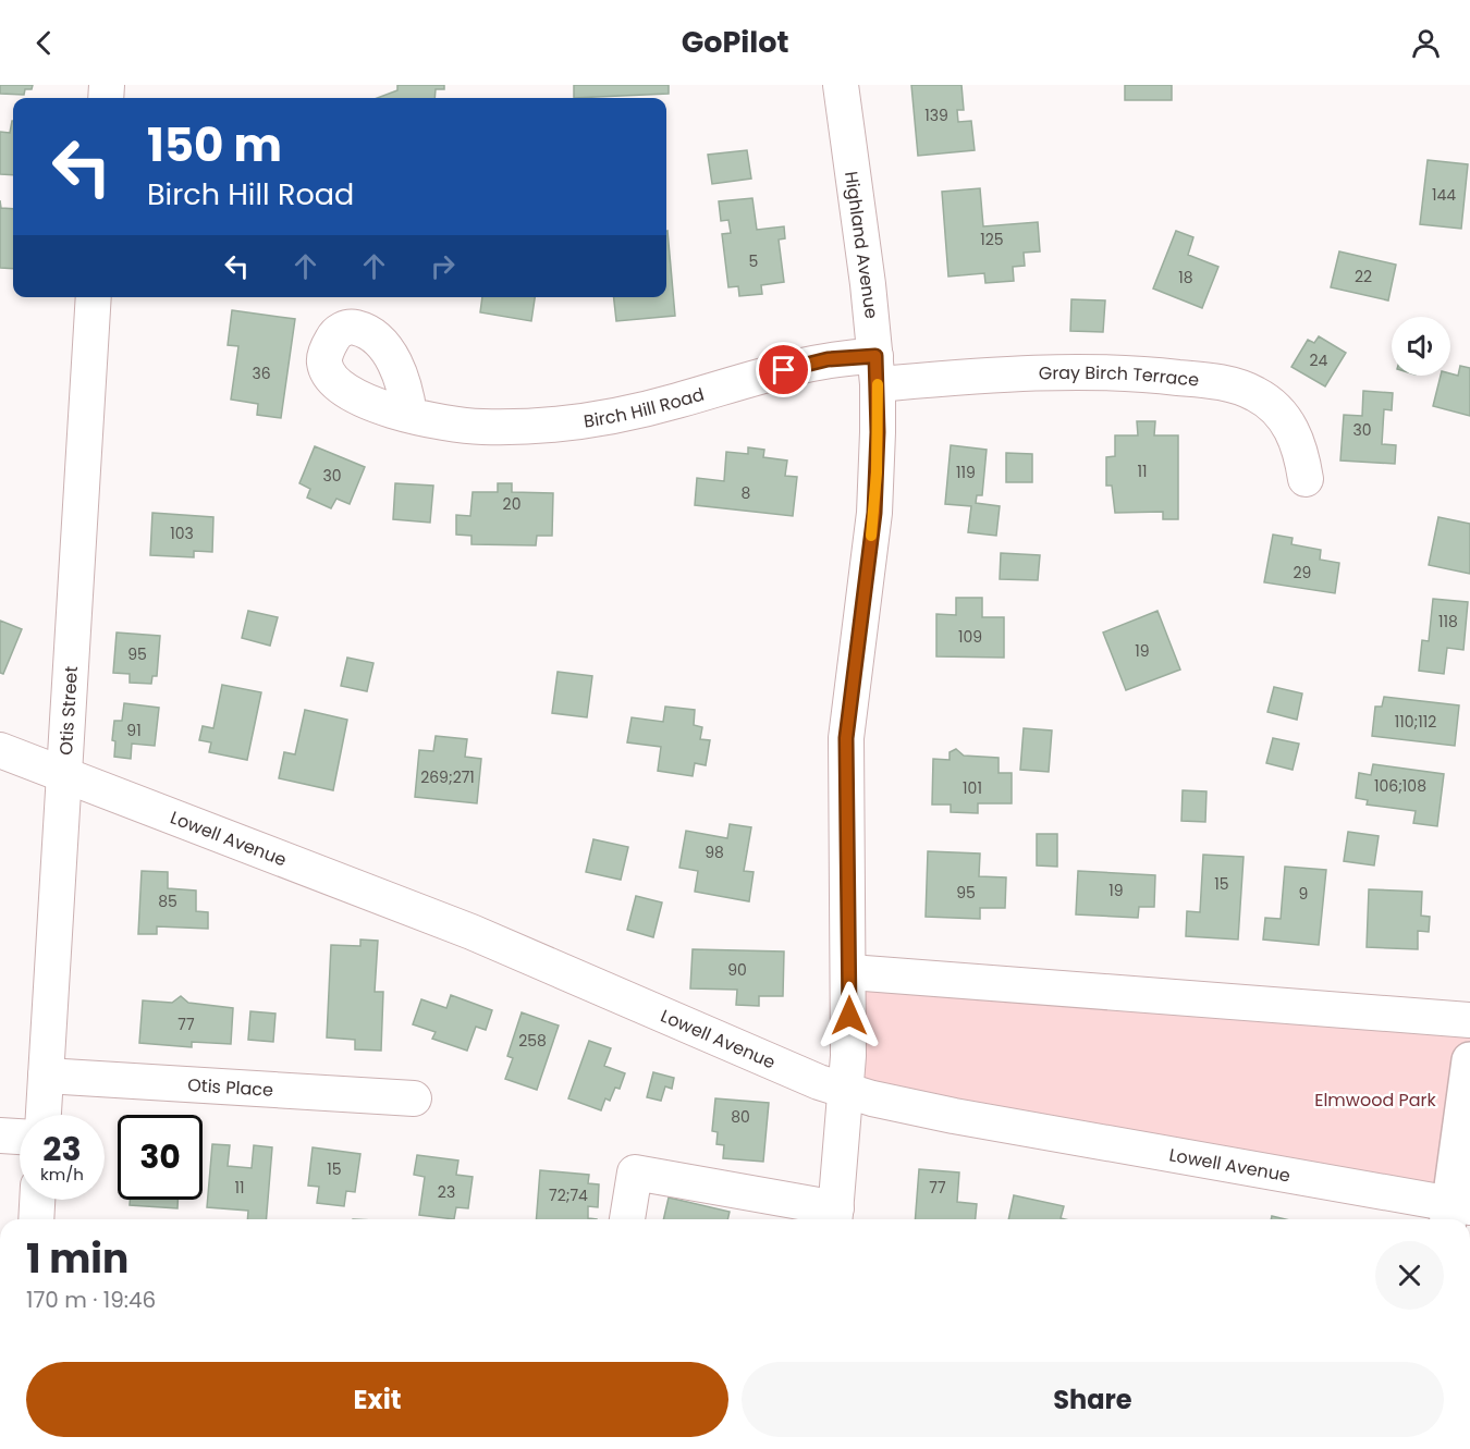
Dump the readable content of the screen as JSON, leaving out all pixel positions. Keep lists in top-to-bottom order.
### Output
{
  "streets": {
    "street": [
      "Highland Avenue",
      "Gray Birch Terrace",
      "Birch Hill Road",
      "Otis Street",
      "Lowell Avenue",
      "Otis Place"
    ]
  },
  "crossings": [
    ["Highland Avenue", "Gray Birch Terrace"],
    ["Highland Avenue", "Birch Hill Road"],
    ["Highland Avenue", "Lowell Avenue"],
    ["Gray Birch Terrace", "Birch Hill Road"],
    ["Otis Street", "Lowell Avenue"],
    ["Otis Street", "Otis Place"]
  ],
  "parks": ["Elmwood Park"],
  "house_numbers": [
    "139",
    "144",
    "125",
    "5",
    "22",
    "18",
    "24",
    "36",
    "30",
    "11",
    "119",
    "30",
    "8",
    "20",
    "103",
    "29",
    "118",
    "109",
    "19",
    "95",
    "110;112",
    "91",
    "269;271",
    "106;108",
    "101",
    "98",
    "15",
    "19",
    "95",
    "9",
    "85",
    "90",
    "77",
    "258",
    "80",
    "15",
    "11",
    "77",
    "23",
    "72;74"
  ],
  "page": {
    "header": "GoPilot",
    "turn": ["150 m", "Birch Hill Road"],
    "speed": "23 km/h",
    "limit": "30",
    "heading": ["1 min", "170 m · 19:46"],
    "buttons": ["Exit", "Share"]
  }
}
